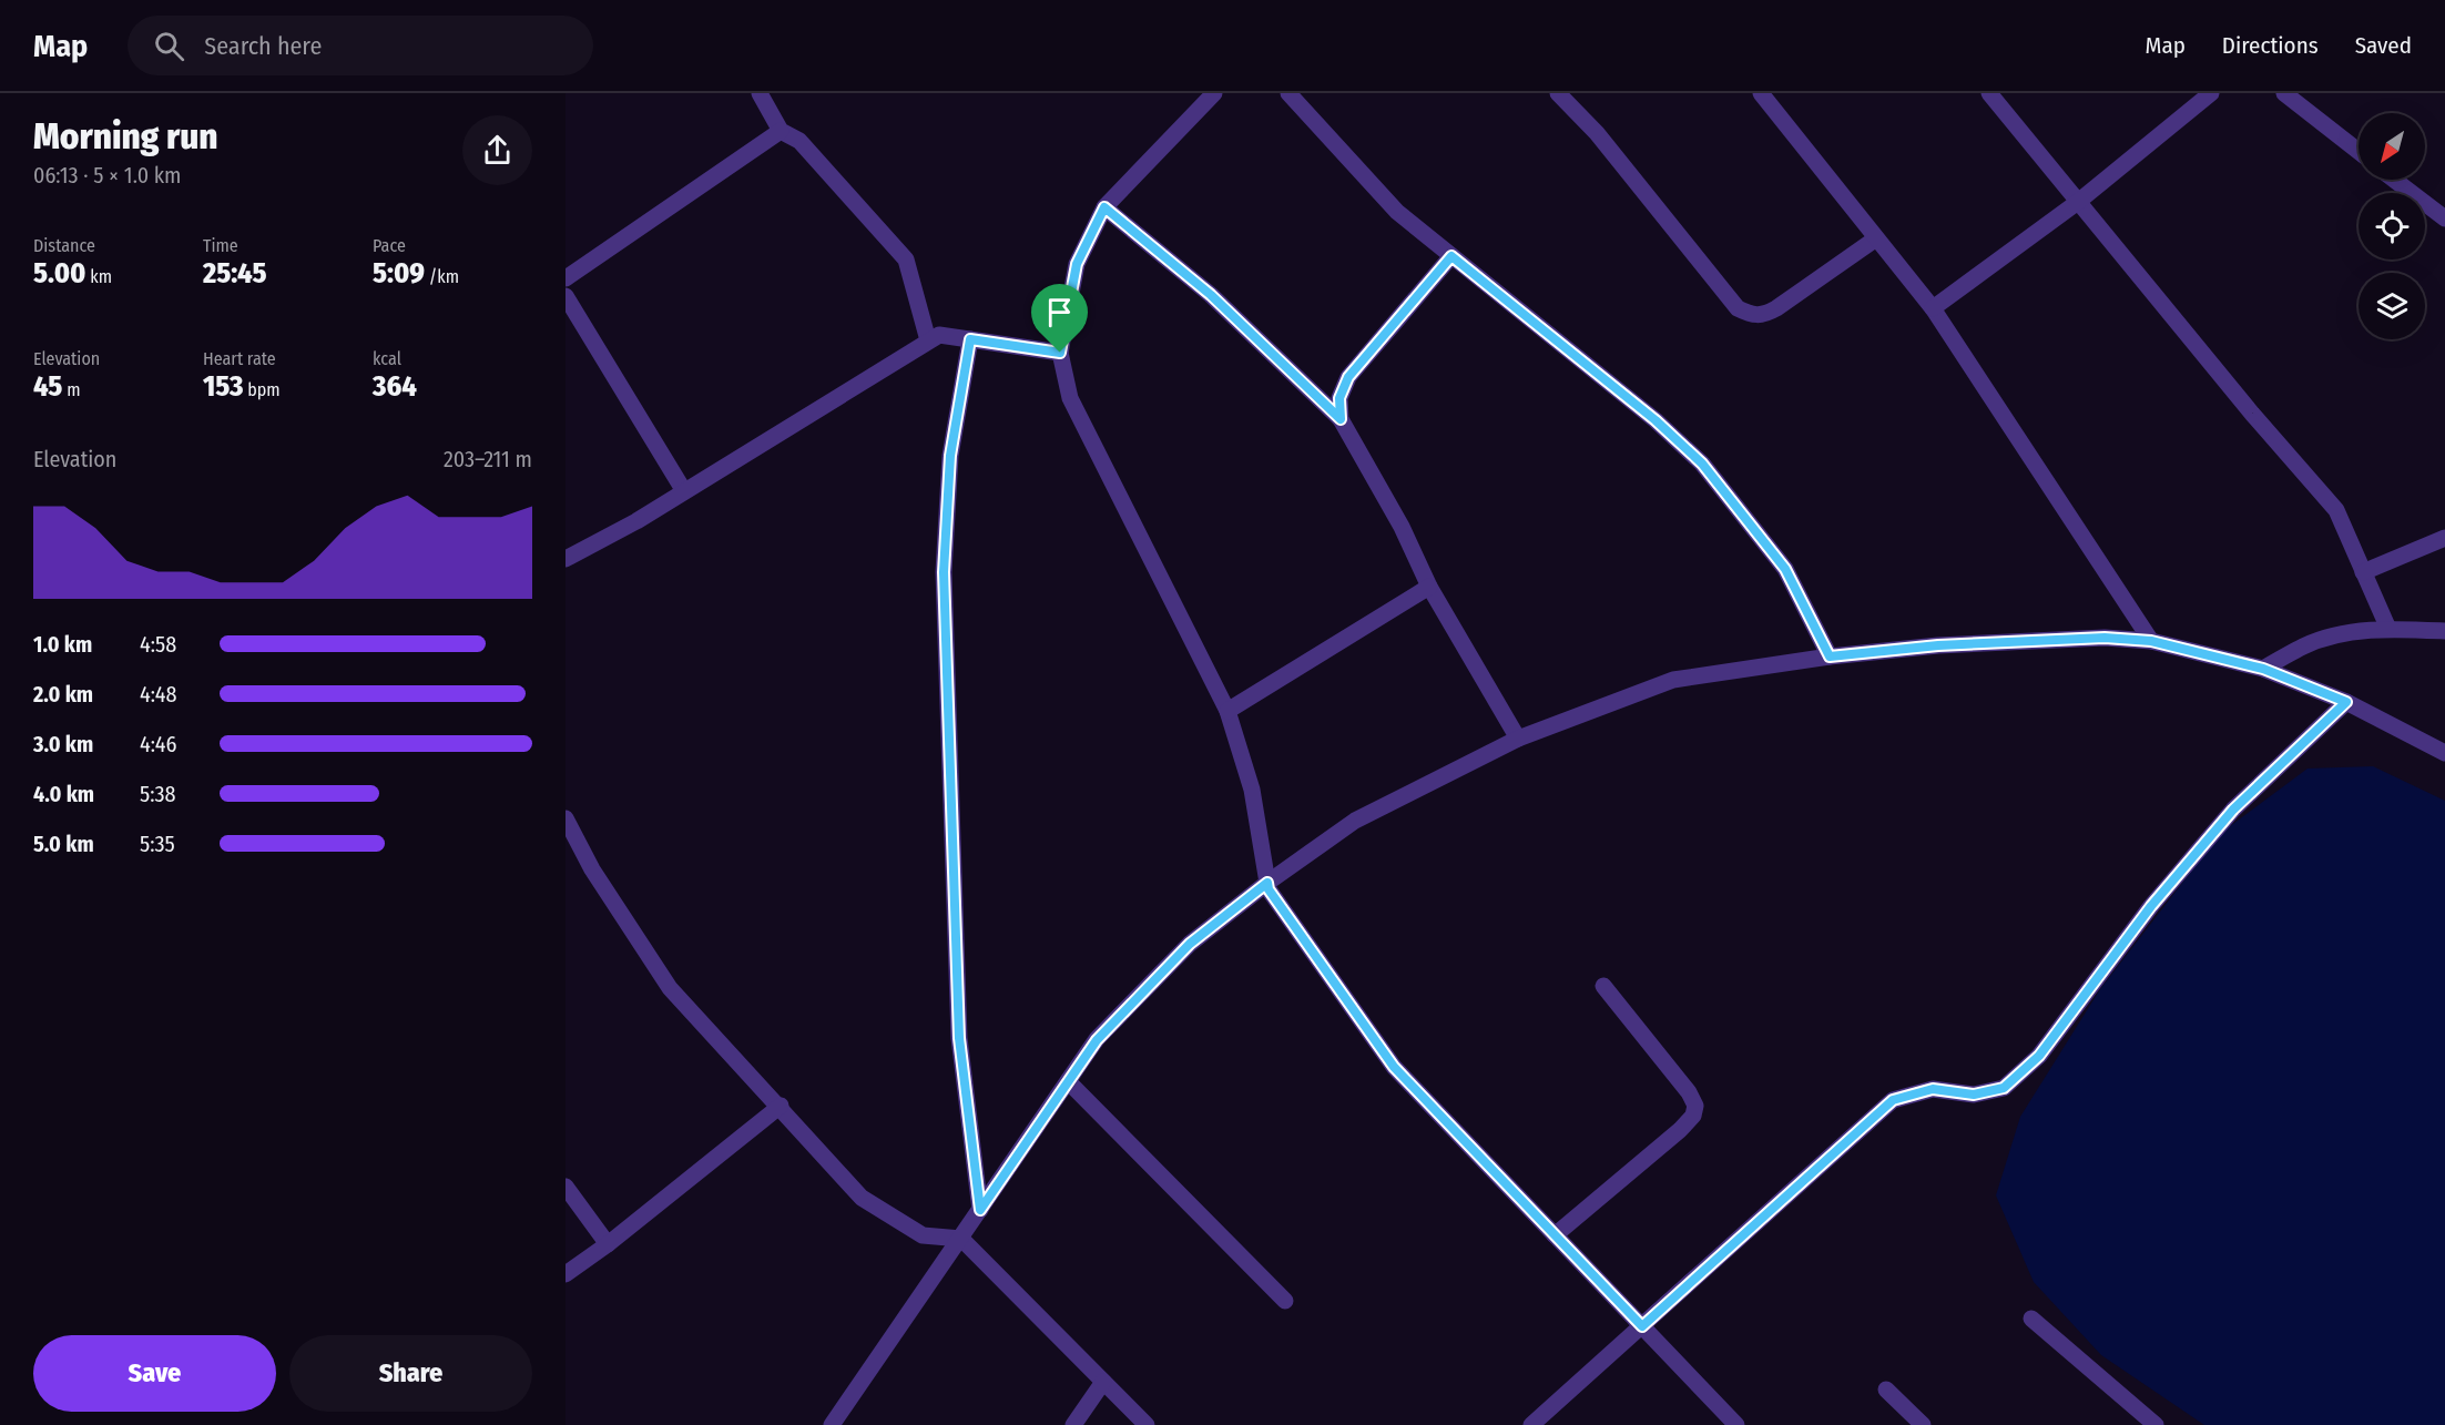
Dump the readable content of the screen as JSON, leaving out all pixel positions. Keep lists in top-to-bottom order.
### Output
{
  "north": "bottom left",
  "page": {
    "header": "Map",
    "search": "Search here",
    "nav": ["Map", "Directions", "Saved"],
    "heading": ["Morning run", "06:13 · 5 × 1.0 km"],
    "stats": [
      ["Distance", "5.00 km"],
      ["Time", "25:45"],
      ["Pace", "5:09 /km"],
      ["Elevation", "45 m"],
      ["Heart rate", "153 bpm"],
      ["kcal", "364"]
    ],
    "chart": ["Elevation", "203–211 m"],
    "list": [
      {
        "name": "1.0 km",
        "note": "4:58"
      },
      {
        "name": "2.0 km",
        "note": "4:48"
      },
      {
        "name": "3.0 km",
        "note": "4:46"
      },
      {
        "name": "4.0 km",
        "note": "5:38"
      },
      {
        "name": "5.0 km",
        "note": "5:35"
      }
    ],
    "buttons": ["Save", "Share"]
  }
}
